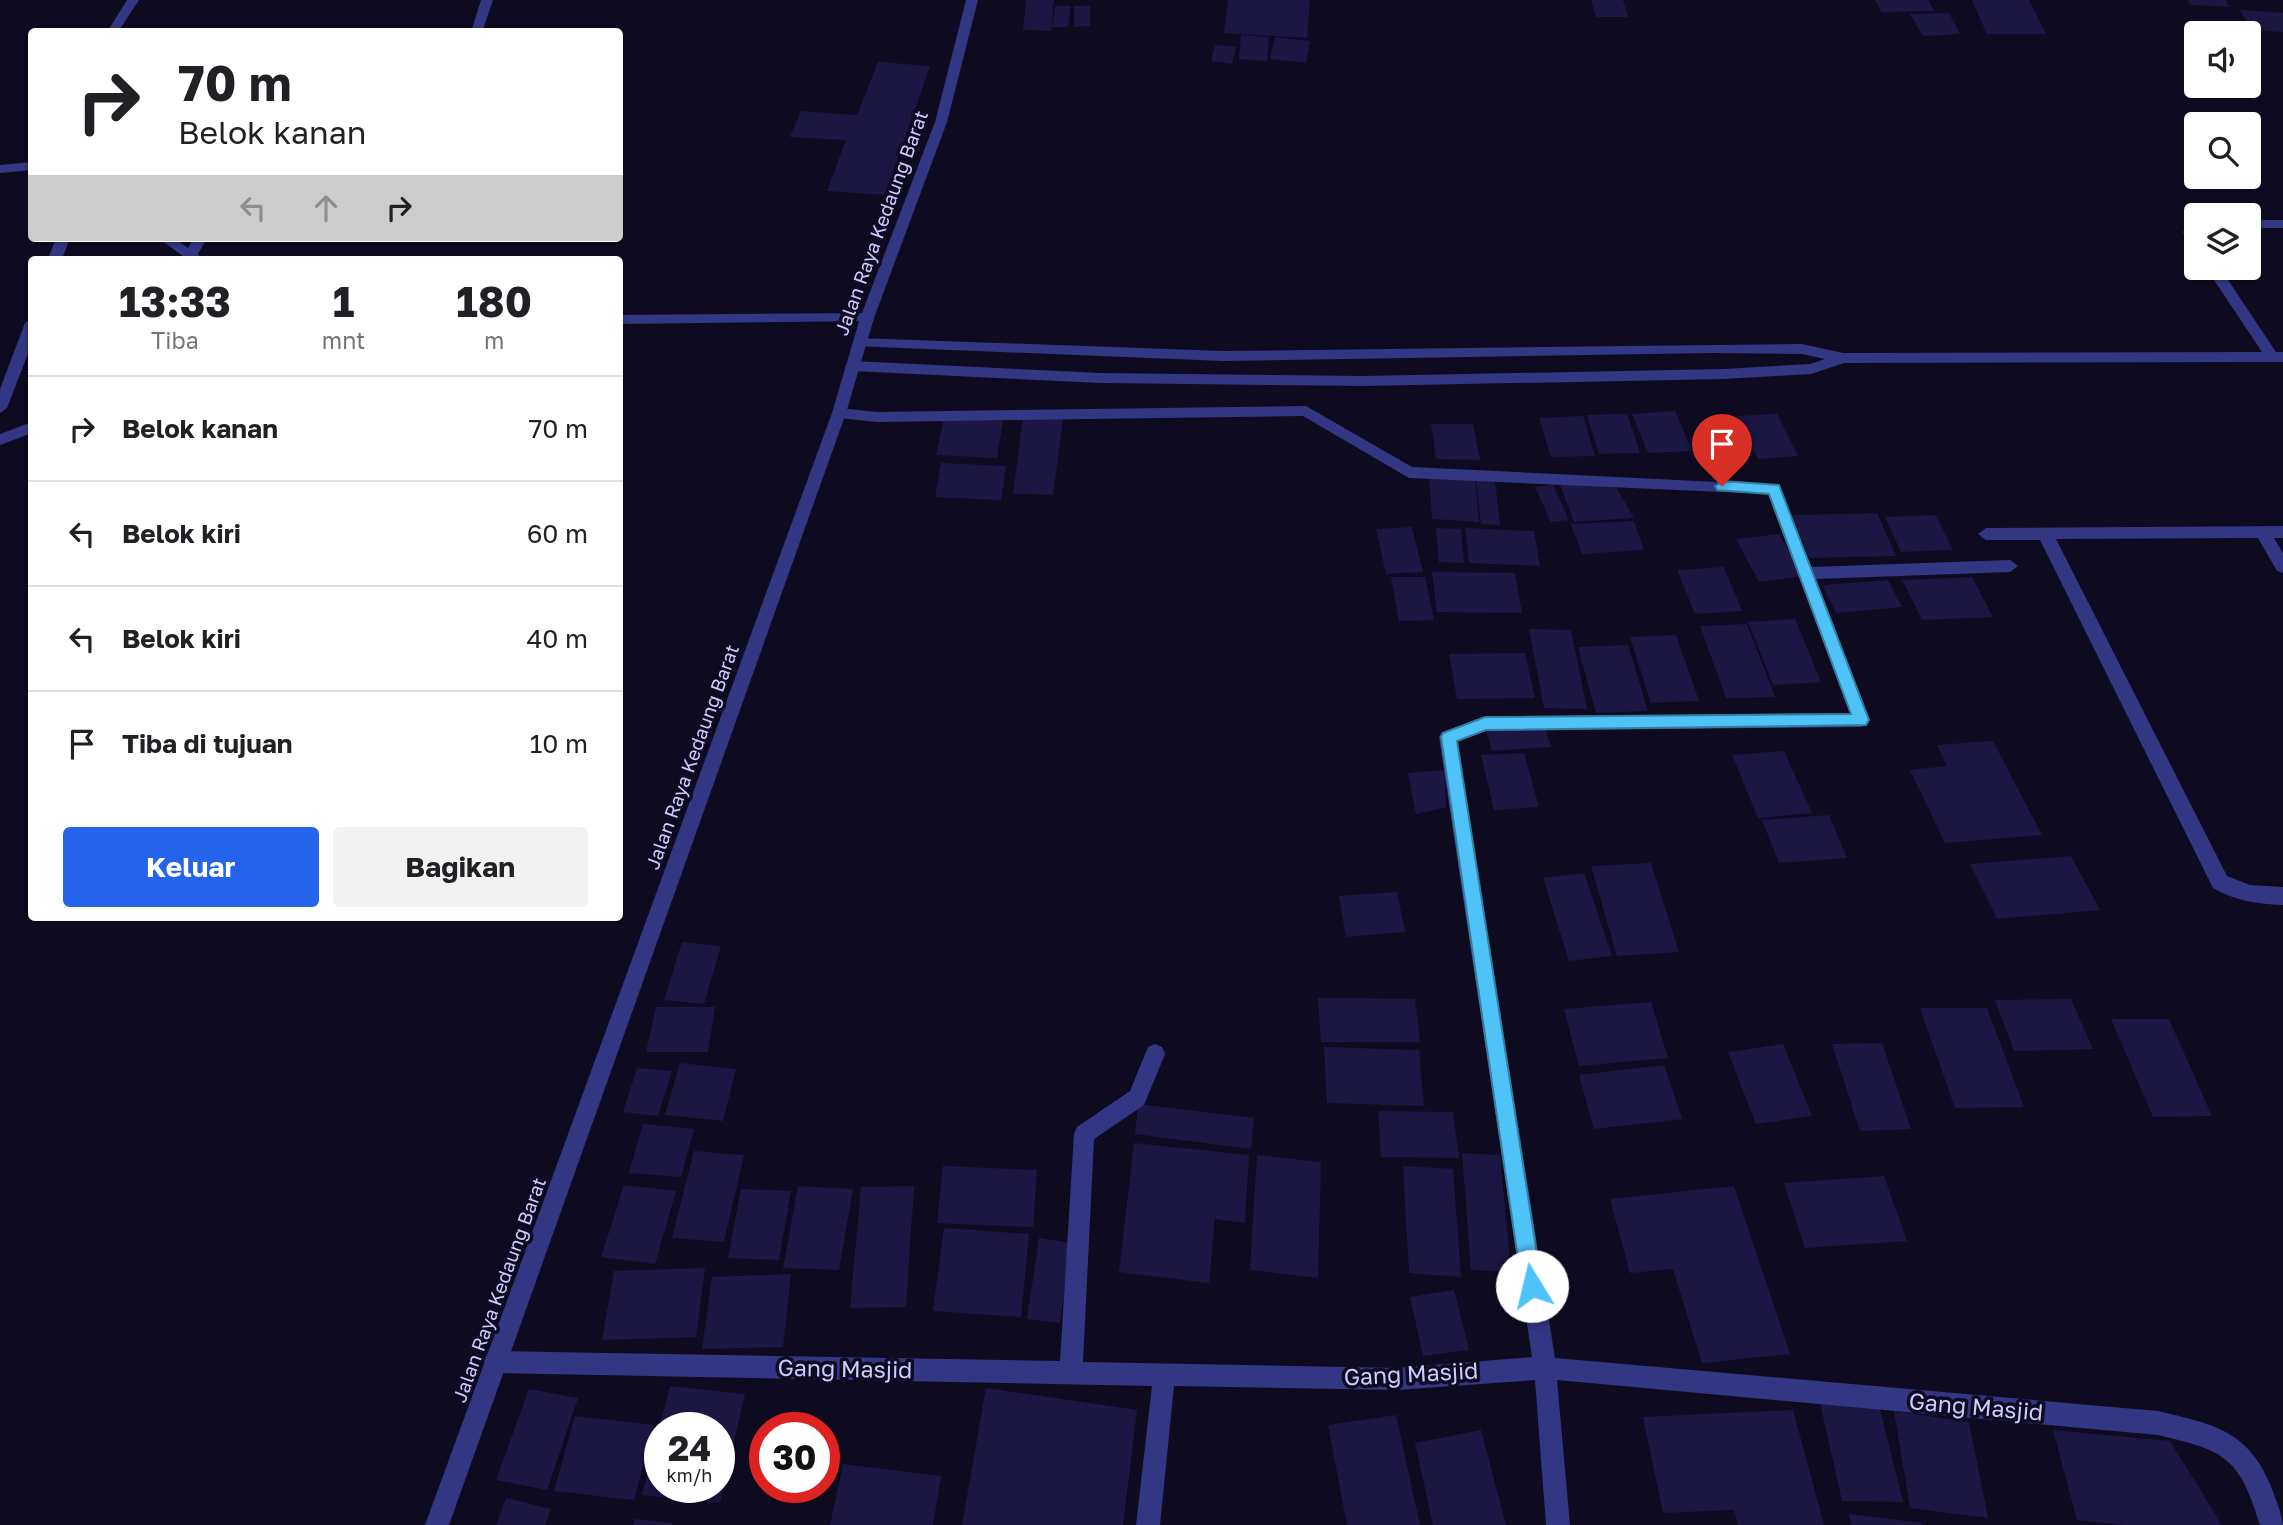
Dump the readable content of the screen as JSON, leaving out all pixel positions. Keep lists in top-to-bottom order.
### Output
{
  "streets": {
    "street": ["Jalan Raya Kedaung Barat", "Gang Masjid"]
  },
  "crossings": [
    ["Jalan Raya Kedaung Barat", "Gang Masjid"]
  ],
  "page": {
    "turn": ["70 m", "Belok kanan"],
    "eta": [
      "13:33",
      "Tiba",
      "1",
      "mnt",
      "180",
      "m"
    ],
    "list": [
      {
        "name": "Belok kanan",
        "value": "70 m"
      },
      {
        "name": "Belok kiri",
        "value": "60 m"
      },
      {
        "name": "Belok kiri",
        "value": "40 m"
      },
      {
        "name": "Tiba di tujuan",
        "value": "10 m"
      }
    ],
    "buttons": ["Keluar", "Bagikan"],
    "speed": "24 km/h",
    "limit": "30"
  }
}
